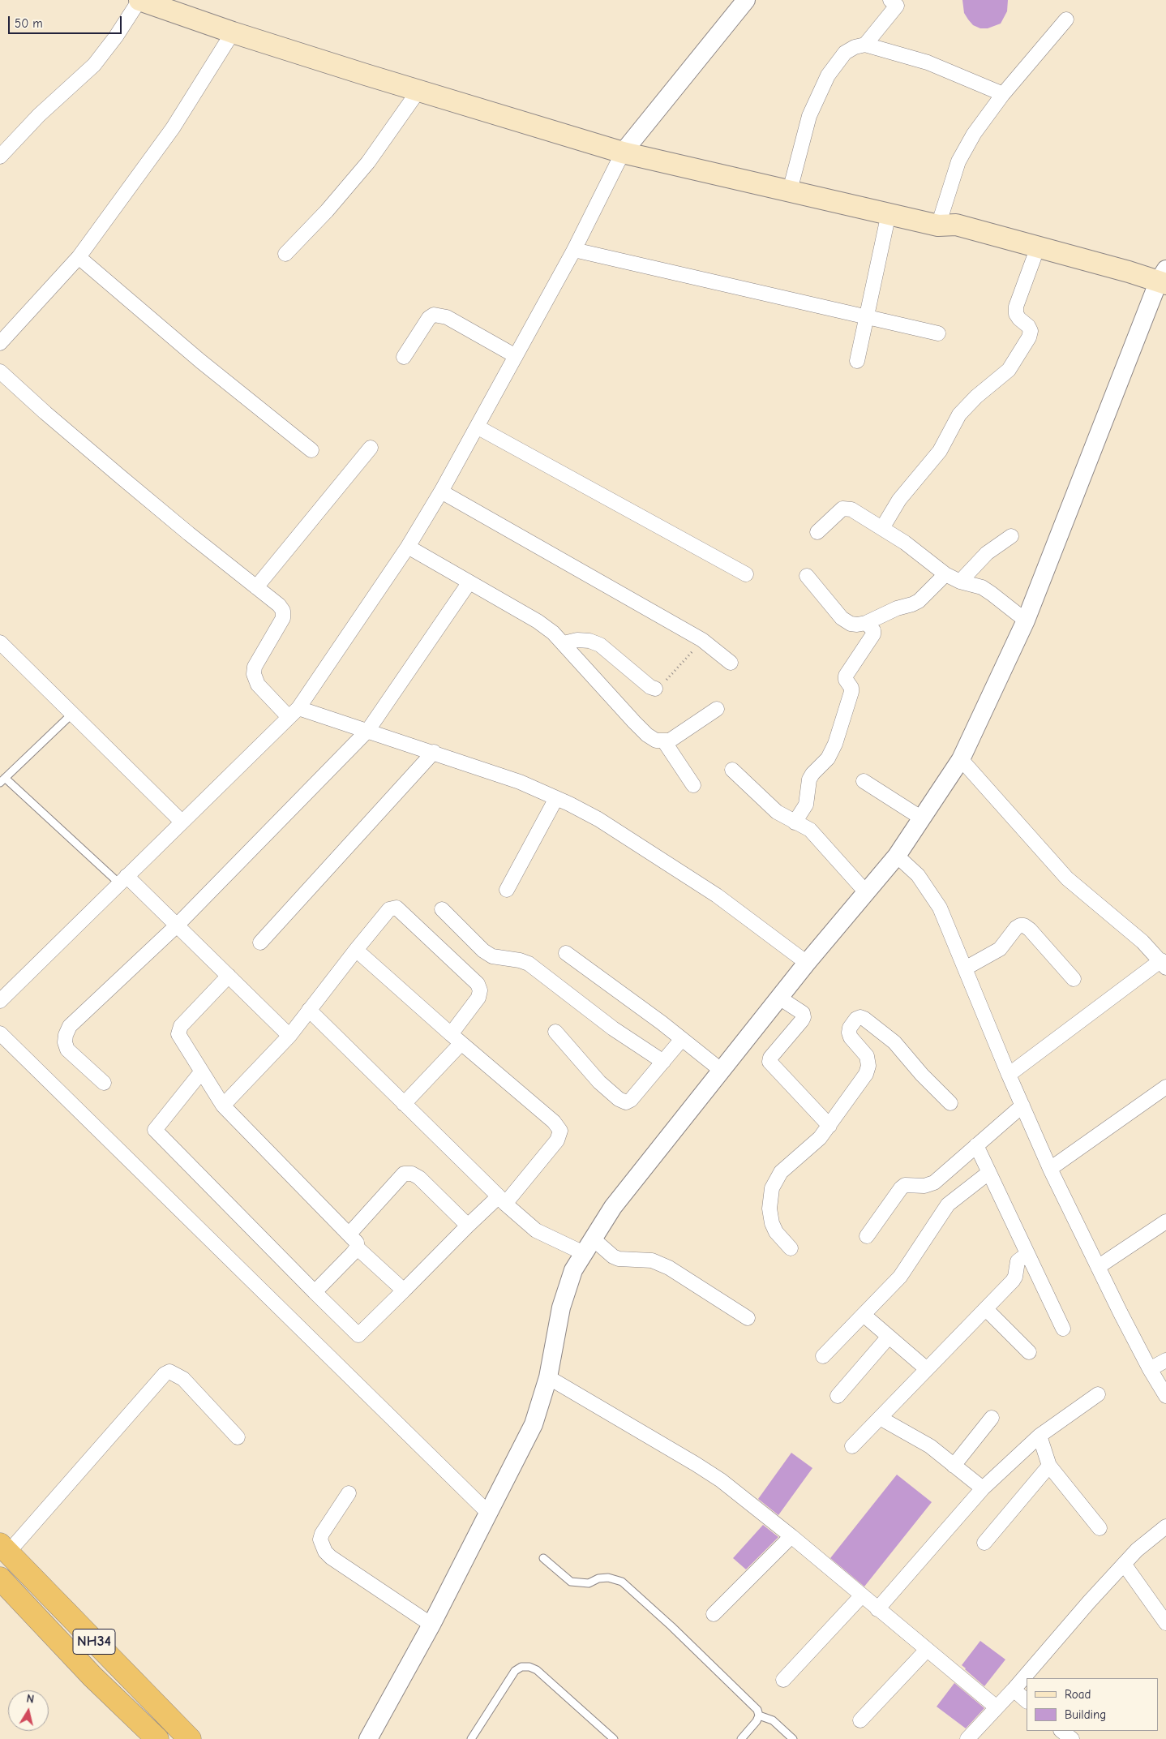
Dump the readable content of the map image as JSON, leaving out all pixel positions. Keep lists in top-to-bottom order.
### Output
{
  "streets": {
    "highway": ["NH34"]
  },
  "legend": ["Road", "Building"],
  "scale_bar": "50 m",
  "north": "top"
}
